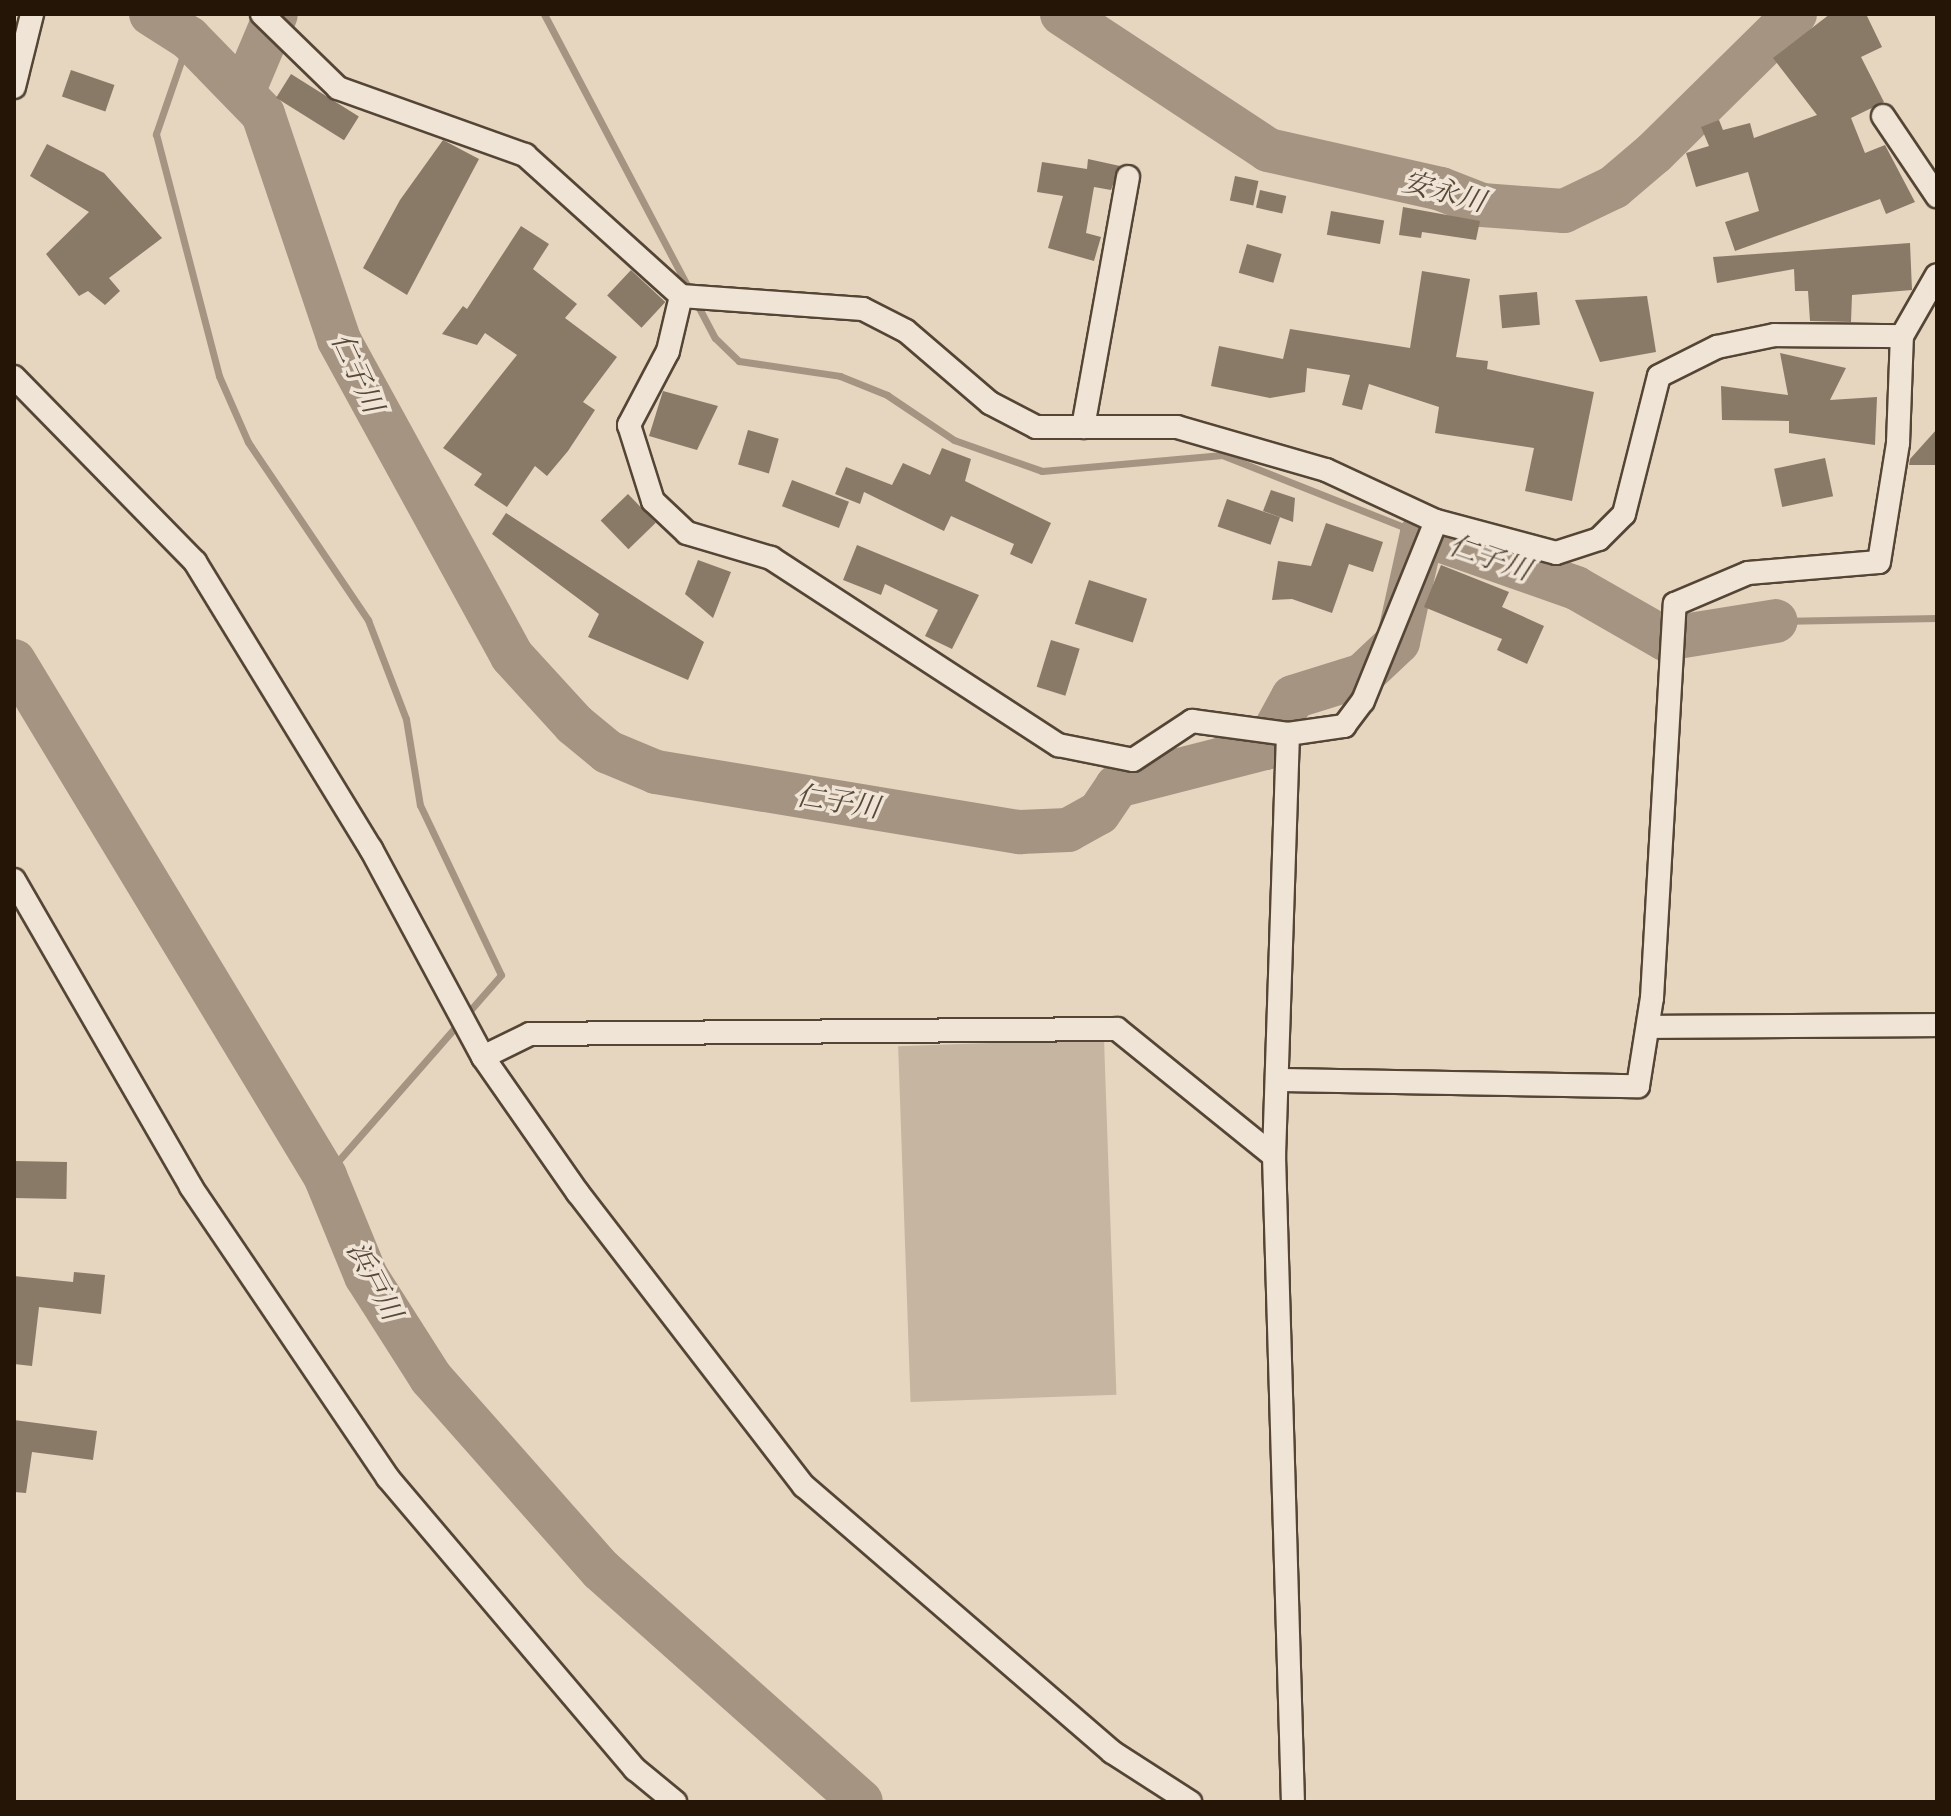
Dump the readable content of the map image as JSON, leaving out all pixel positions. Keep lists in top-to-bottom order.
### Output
{
  "water": ["安永川", "仁子川", "浜戸川"]
}
